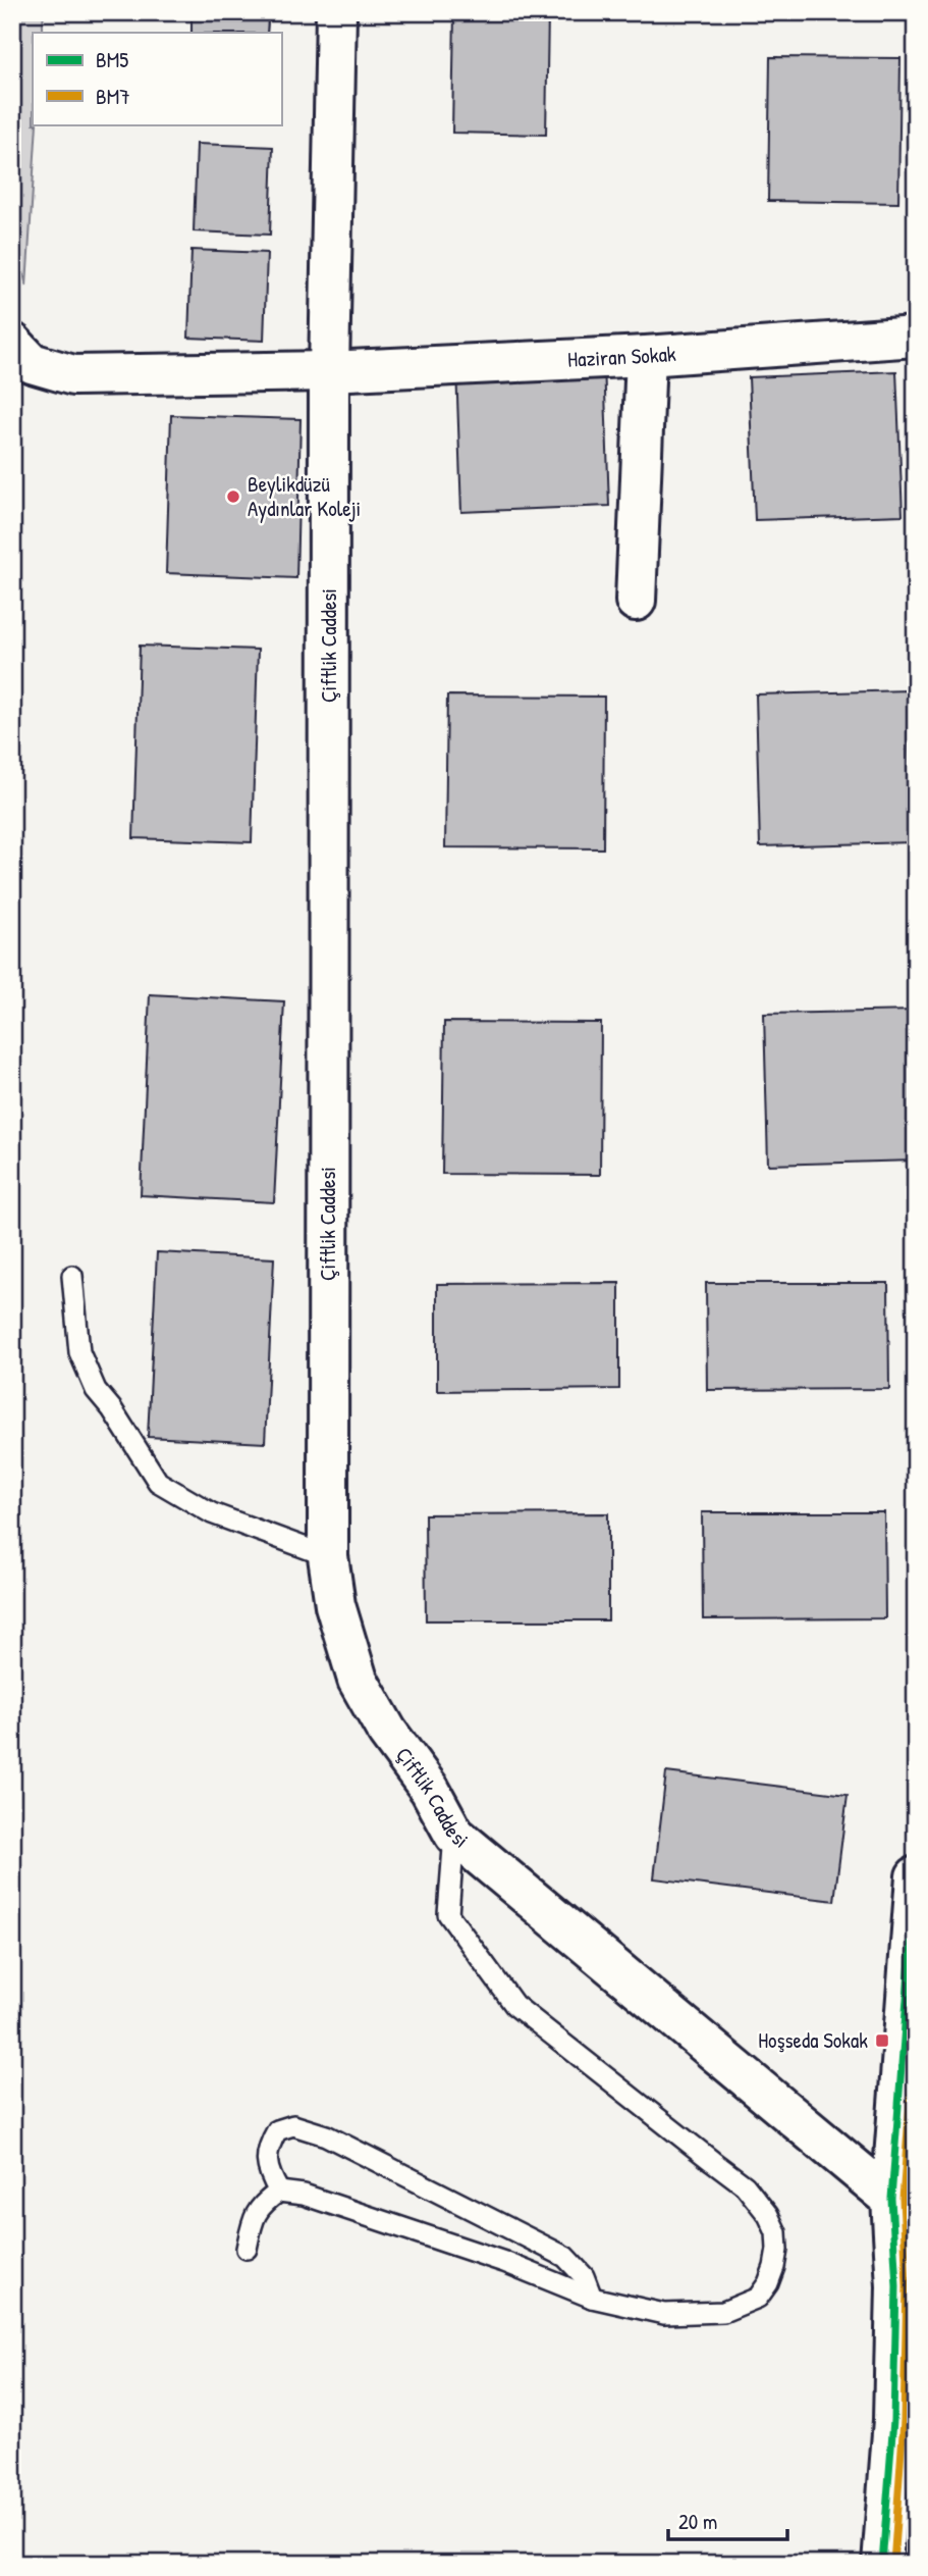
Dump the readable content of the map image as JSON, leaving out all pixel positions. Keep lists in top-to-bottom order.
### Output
{
  "streets": {
    "street": ["Haziran Sokak", "Çiftlik Caddesi"]
  },
  "crossings": [
    ["Haziran Sokak", "Çiftlik Caddesi"]
  ],
  "places": {
    "other": ["Beylikdüzü Aydınlar Koleji"],
    "transit": ["Hoşseda Sokak"]
  },
  "lines": ["transit line BM5", "transit line BM7"],
  "legend": ["BM5", "BM7"],
  "scale_bar": "20 m"
}
